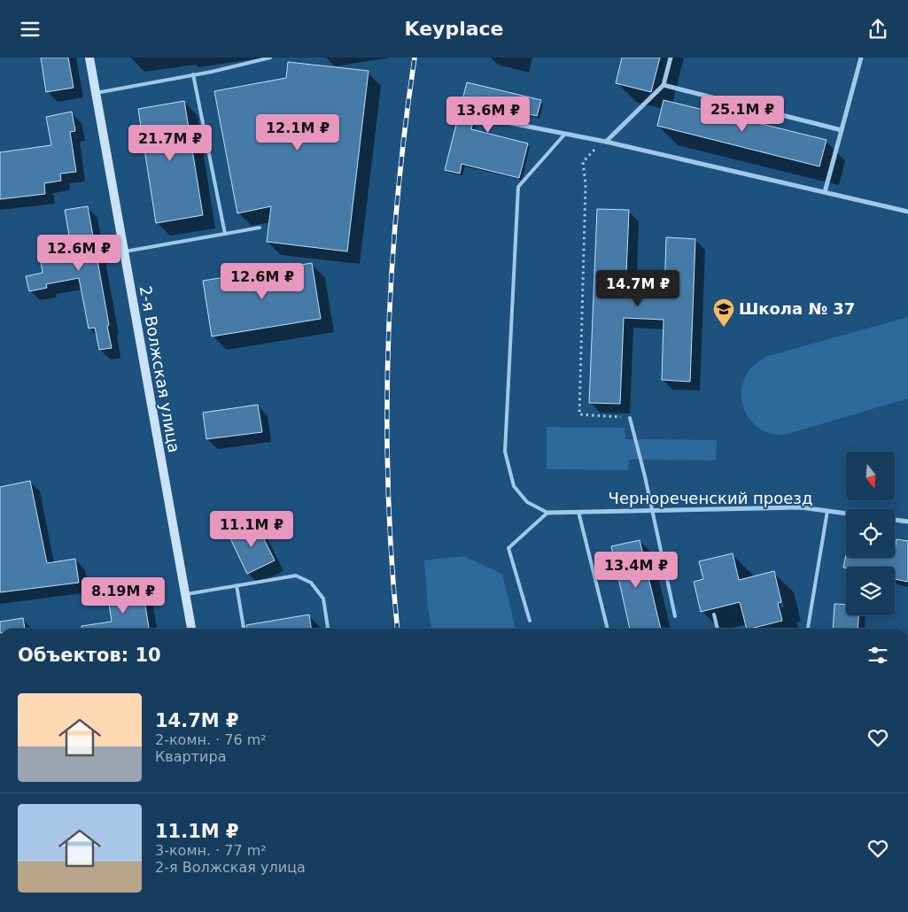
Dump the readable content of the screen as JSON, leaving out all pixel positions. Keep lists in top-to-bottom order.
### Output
{
  "streets": {
    "street": ["2-я Волжская улица", "Чернореченский проезд"]
  },
  "places": {
    "school or university": ["Школа № 37"]
  },
  "north": "bottom",
  "page": {
    "header": "Keyplace",
    "price": [
      "25.1M ₽",
      "13.6M ₽",
      "12.1M ₽",
      "21.7M ₽",
      "12.6M ₽",
      "12.6M ₽",
      "14.7M ₽",
      "11.1M ₽",
      "13.4M ₽",
      "8.19M ₽"
    ],
    "heading": "Объектов: 10",
    "list": [
      {
        "name": "14.7M ₽",
        "note": "2-комн. · 76 m² · Квартира"
      },
      {
        "name": "11.1M ₽",
        "note": "3-комн. · 77 m² · 2-я Волжская улица"
      }
    ]
  }
}
